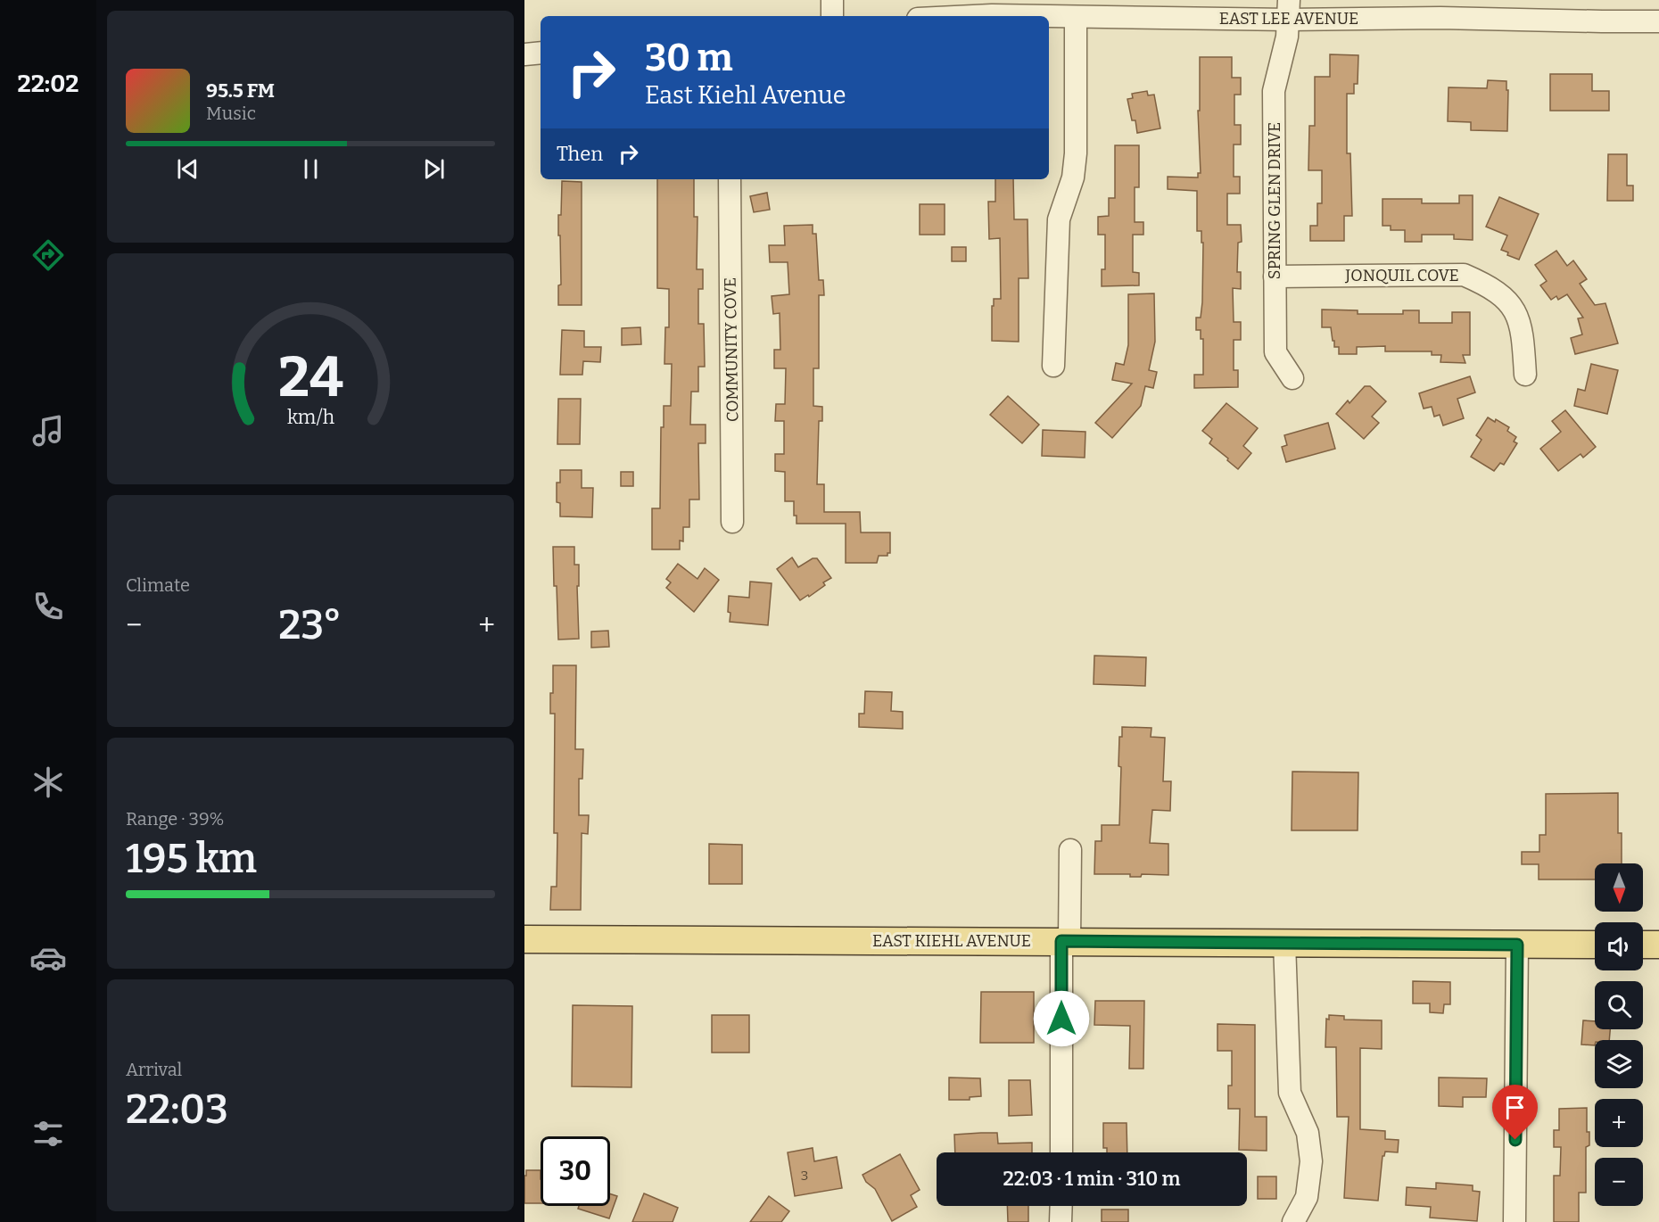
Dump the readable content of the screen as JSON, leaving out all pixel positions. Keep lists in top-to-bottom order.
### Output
{
  "streets": {
    "main road": ["EAST KIEHL AVENUE"],
    "street": [
      "EAST LEE AVENUE",
      "SPRING GLEN DRIVE",
      "JONQUIL COVE",
      "COMMUNITY COVE"
    ]
  },
  "crossings": [
    ["EAST LEE AVENUE", "SPRING GLEN DRIVE"],
    ["SPRING GLEN DRIVE", "JONQUIL COVE"]
  ],
  "house_numbers": ["3"],
  "north": "bottom",
  "page": {
    "tabs": "22:02",
    "turn": ["30 m", "East Kiehl Avenue"],
    "song": ["95.5 FM", "Music"],
    "then": "Then",
    "tile": [
      "Climate",
      ["Range · 39%", "195 km"],
      ["Arrival", "22:03"]
    ],
    "heat": ["−", "23°", "+"],
    "map_buttons": ["+", "−"],
    "limit": "30",
    "trip": "22:03 · 1 min · 310 m",
    "gauge": ["24", "km/h"]
  }
}
